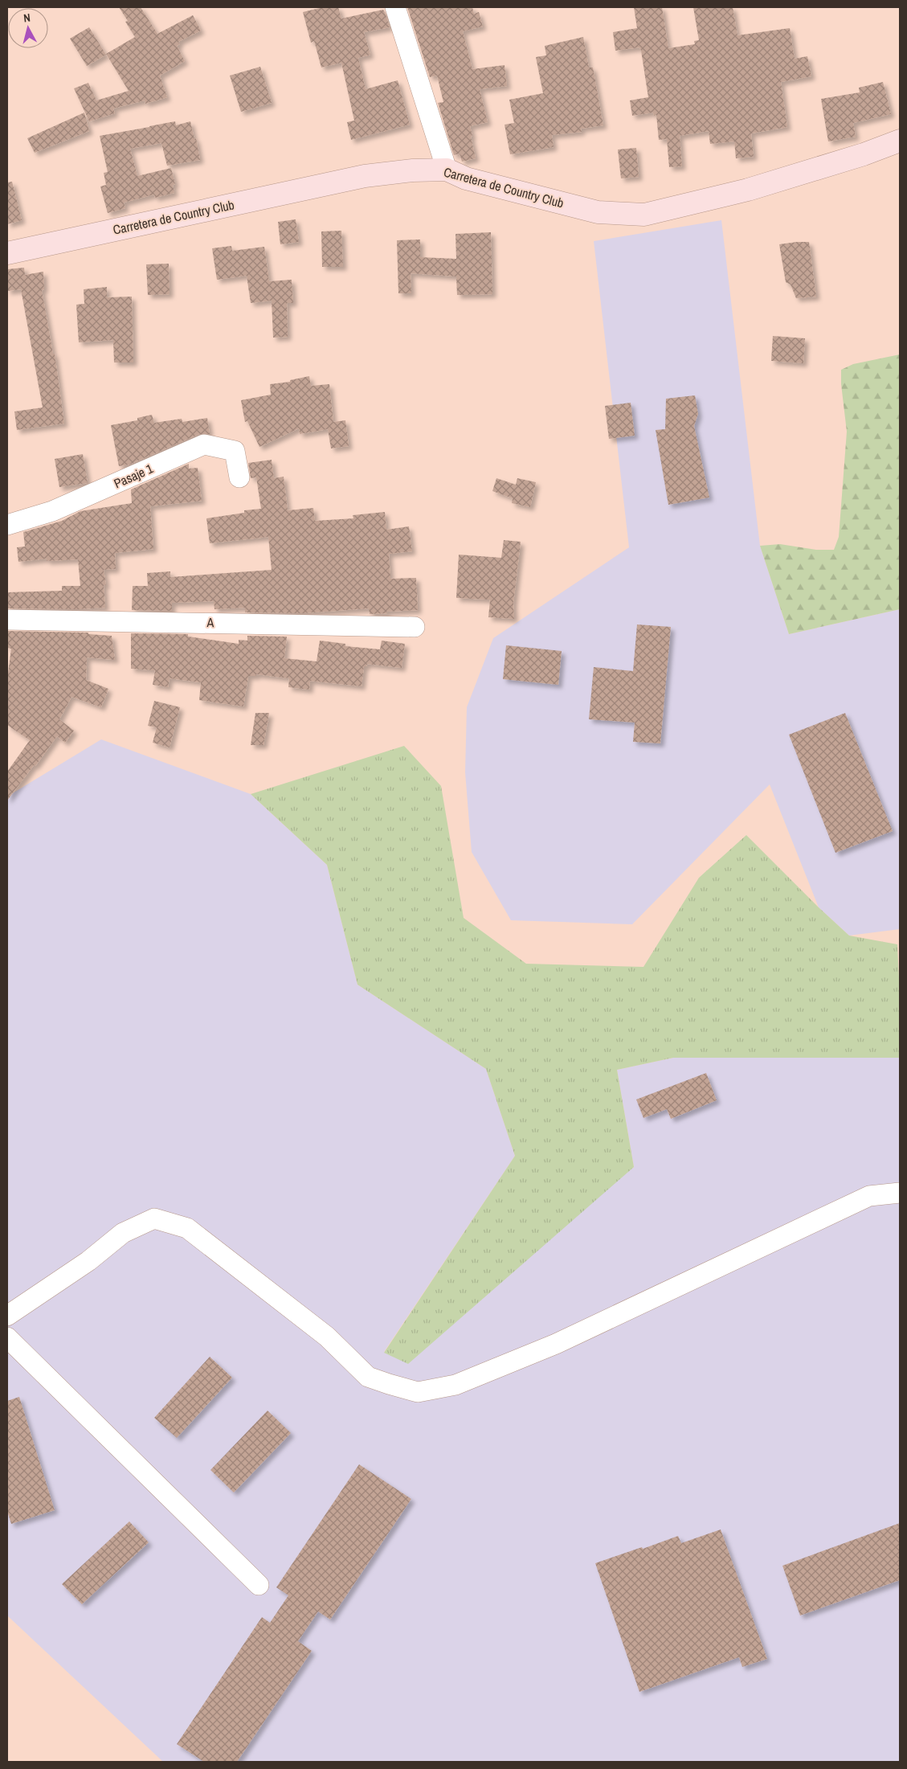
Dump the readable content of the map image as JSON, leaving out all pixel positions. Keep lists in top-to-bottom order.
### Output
{
  "streets": {
    "street": ["Carretera de Country Club", "Pasaje 1", "A"]
  },
  "north": "top"
}
